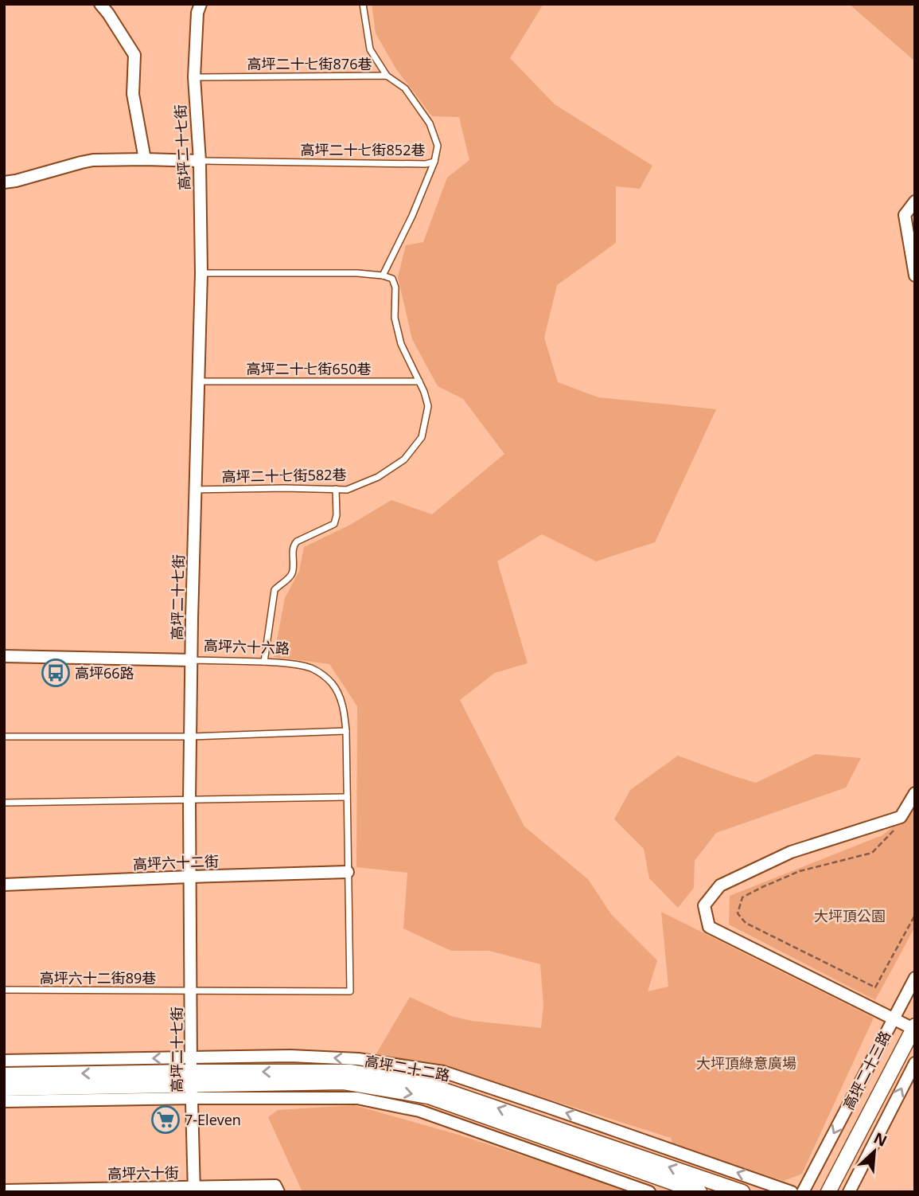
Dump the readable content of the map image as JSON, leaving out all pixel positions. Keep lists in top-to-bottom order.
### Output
{
  "streets": {
    "street": [
      "高坪二十七街",
      "高坪六十六路",
      "高坪六十二街",
      "高坪二十二路",
      "高坪二十三路",
      "高坪六十街"
    ],
    "lane": [
      "高坪二十七街876巷",
      "高坪二十七街852巷",
      "高坪二十七街650巷",
      "高坪二十七街582巷",
      "高坪六十二街89巷"
    ]
  },
  "crossings": [
    ["高坪二十七街876巷", "高坪二十七街"],
    ["高坪二十七街876巷", "高坪二十七街852巷"],
    ["高坪二十七街", "高坪二十七街852巷"],
    ["高坪二十七街", "高坪二十七街650巷"],
    ["高坪二十七街", "高坪二十七街582巷"],
    ["高坪二十七街", "高坪六十六路"],
    ["高坪二十七街", "高坪六十二街"],
    ["高坪二十七街", "高坪六十二街89巷"],
    ["高坪二十七街", "高坪二十二路"],
    ["高坪二十七街", "高坪六十街"],
    ["高坪二十七街650巷", "高坪二十七街582巷"],
    ["高坪六十六路", "高坪六十二街"],
    ["高坪六十六路", "高坪六十二街89巷"]
  ],
  "parks": ["大坪頂公園", "大坪頂綠意廣場"],
  "places": {
    "bus stop": ["高坪66路"],
    "supermarket": ["7-Eleven"]
  },
  "north": "top right"
}
